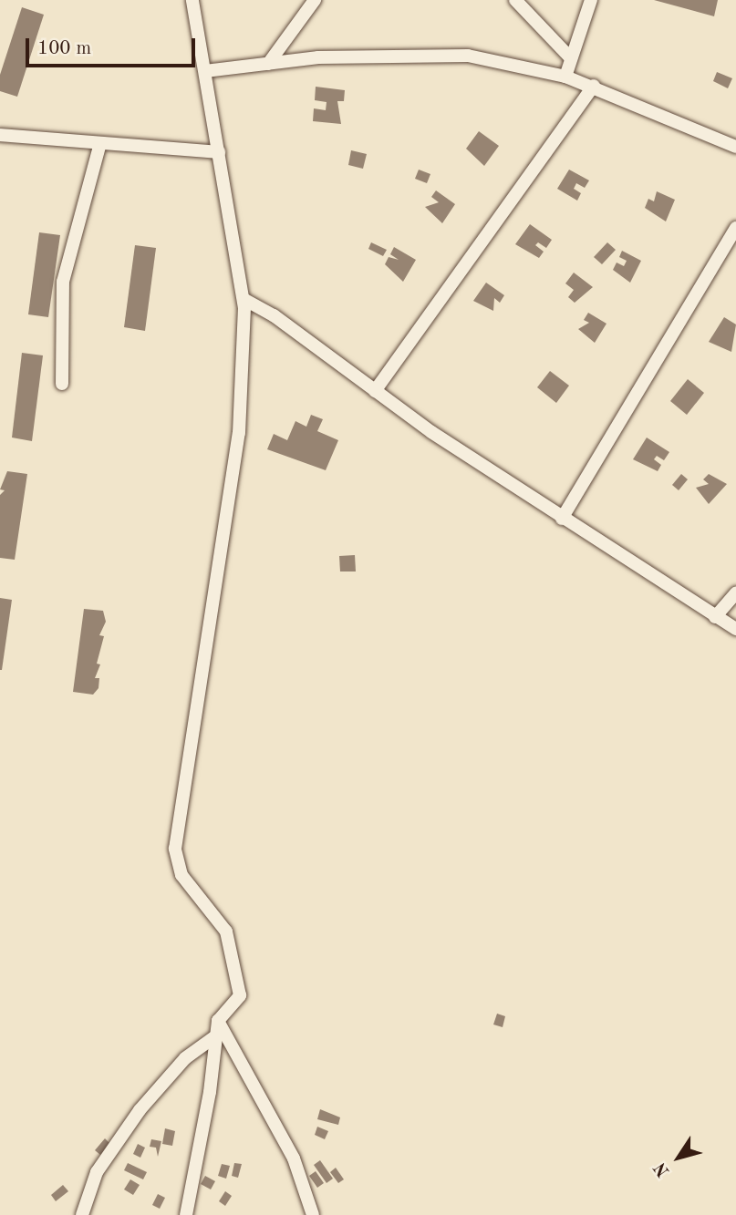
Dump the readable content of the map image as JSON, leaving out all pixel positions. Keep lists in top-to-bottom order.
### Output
{
  "scale_bar": "100 m",
  "north": "bottom left"
}
